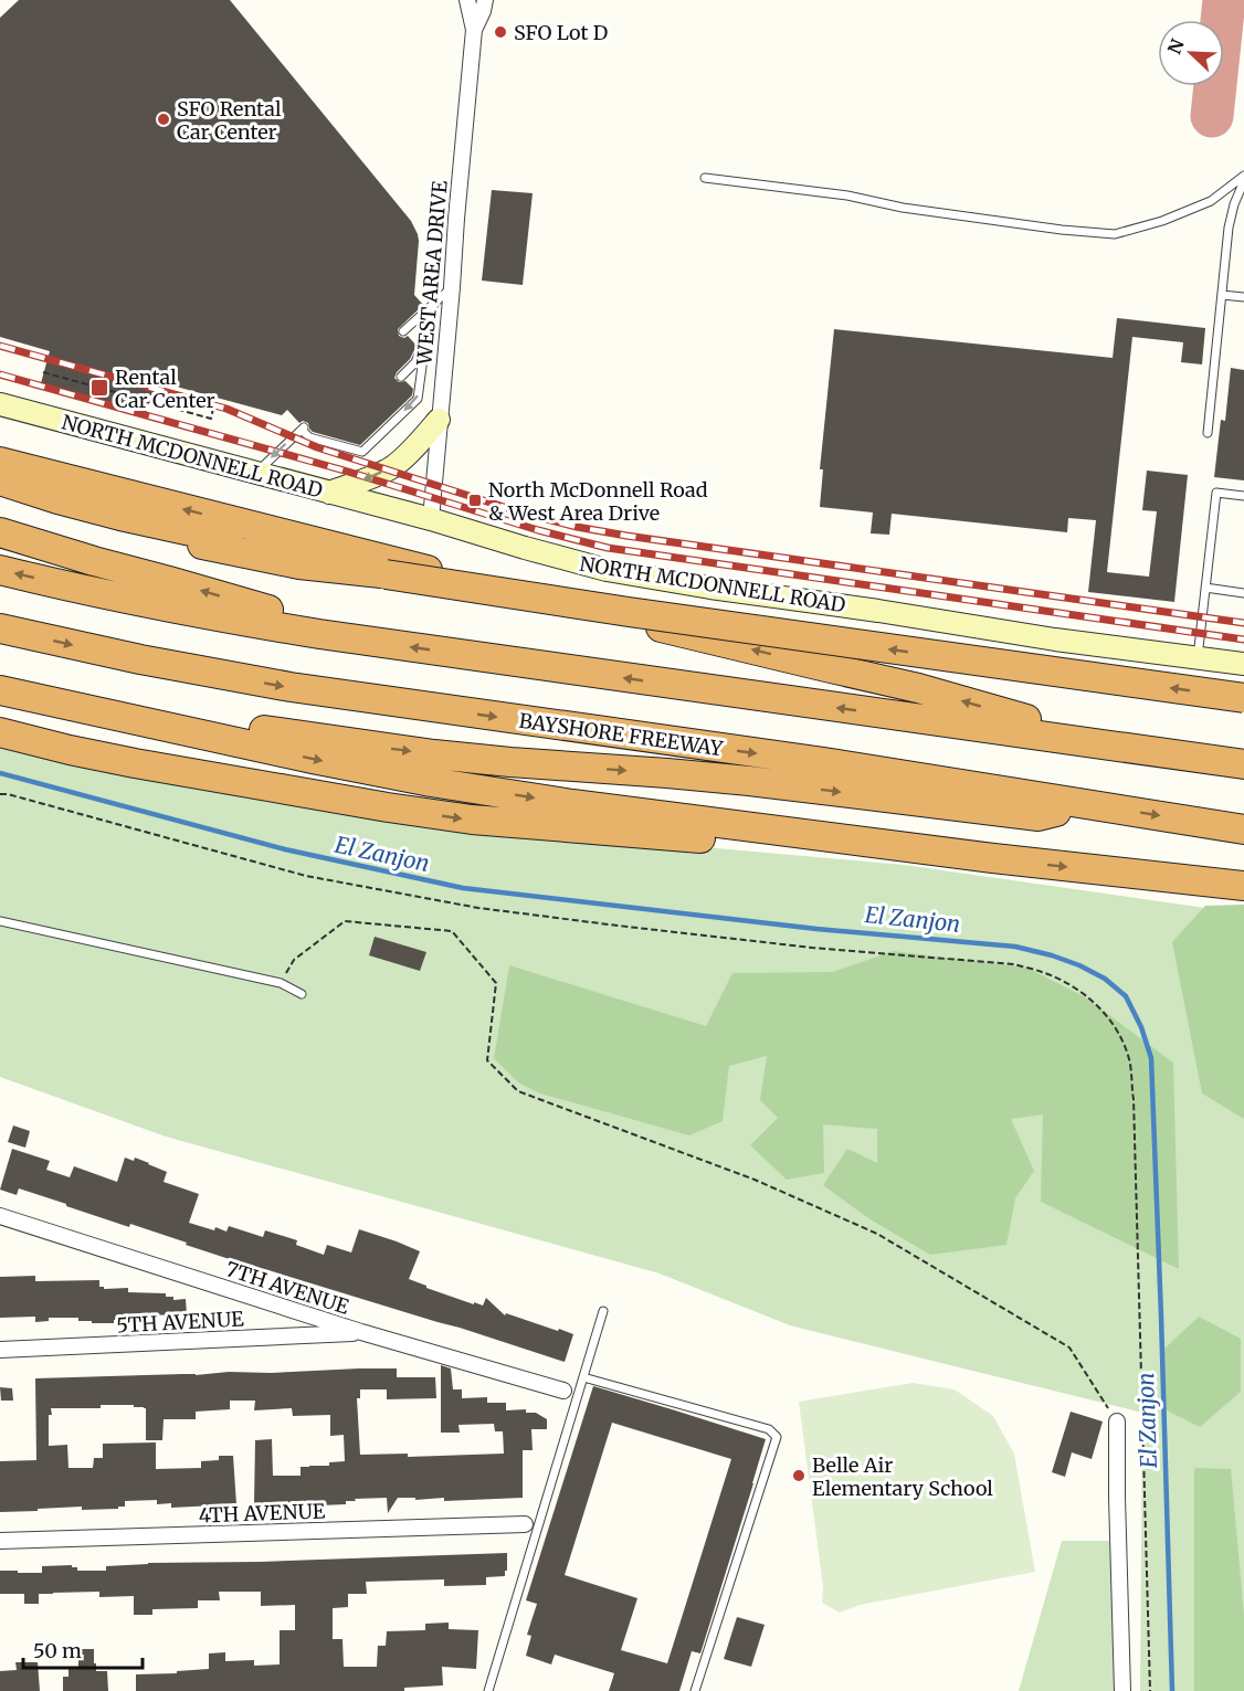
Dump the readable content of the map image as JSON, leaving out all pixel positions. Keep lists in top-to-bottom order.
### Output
{
  "streets": {
    "highway": ["BAYSHORE FREEWAY"],
    "street": [
      "WEST AREA DRIVE",
      "NORTH MCDONNELL ROAD",
      "7TH AVENUE",
      "5TH AVENUE",
      "4TH AVENUE"
    ]
  },
  "crossings": [
    ["WEST AREA DRIVE", "NORTH MCDONNELL ROAD"],
    ["7TH AVENUE", "5TH AVENUE"]
  ],
  "water": ["El Zanjon"],
  "places": {
    "other": ["SFO Lot D", "SFO Rental Car Center", "Belle Air Elementary School"],
    "transit": ["Rental Car Center", "North McDonnell Road & West Area Drive"]
  },
  "scale_bar": "50 m",
  "north": "top left"
}
